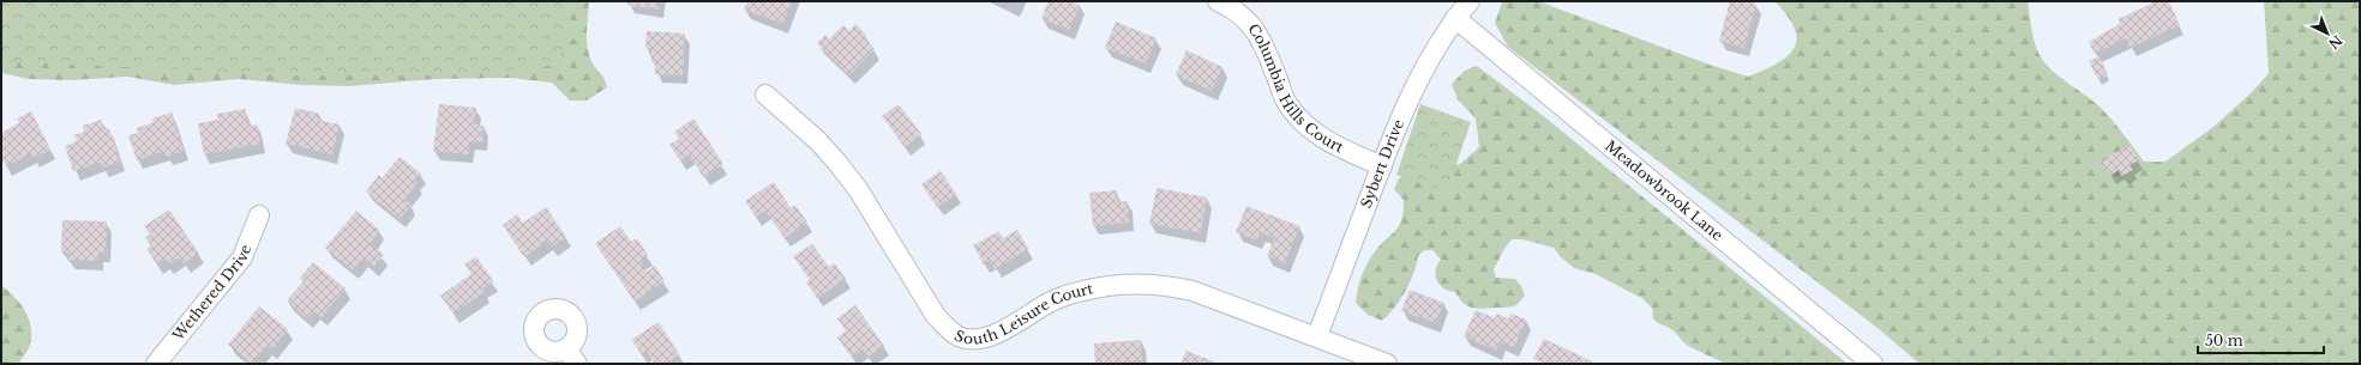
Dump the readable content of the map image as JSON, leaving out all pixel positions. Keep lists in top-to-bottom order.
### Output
{
  "streets": {
    "street": [
      "Columbia Hills Court",
      "Sybert Drive",
      "Meadowbrook Lane",
      "Wethered Drive",
      "South Leisure Court"
    ]
  },
  "crossings": [
    ["Columbia Hills Court", "Sybert Drive"],
    ["Sybert Drive", "Meadowbrook Lane"],
    ["Sybert Drive", "South Leisure Court"]
  ],
  "scale_bar": "50 m",
  "north": "bottom right"
}
